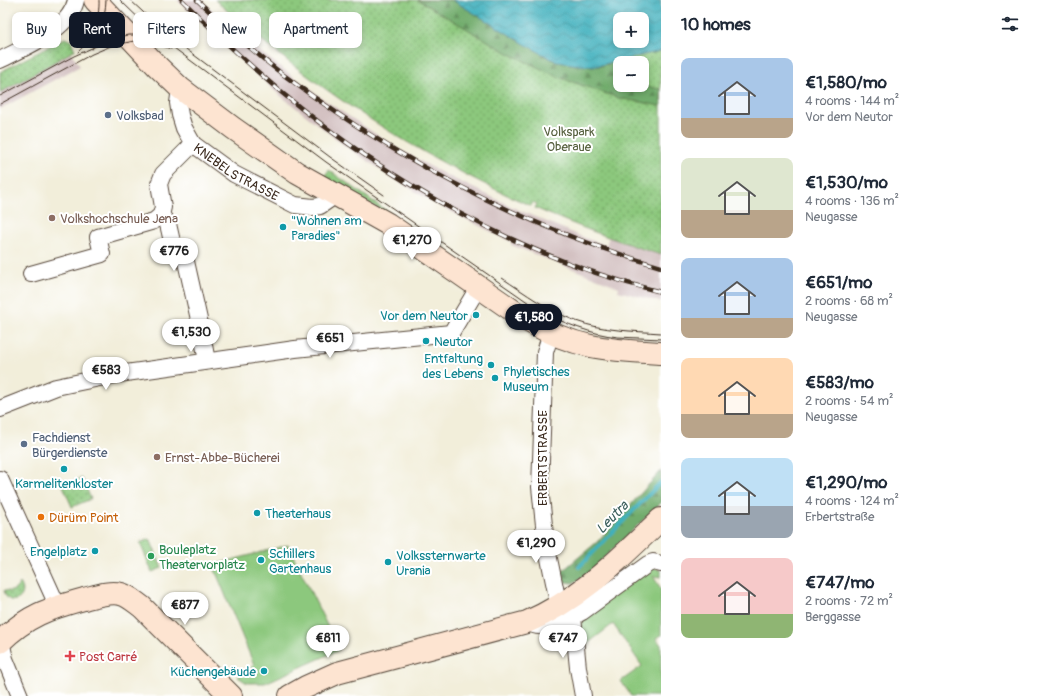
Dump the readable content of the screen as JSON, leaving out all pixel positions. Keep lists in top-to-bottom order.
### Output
{
  "streets": {
    "street": ["KNEBELSTRASSE", "ERBERTSTRASSE"]
  },
  "water": ["Leutra"],
  "parks": ["Volkspark Oberaue"],
  "places": {
    "other": [
      "Volksbad",
      "Volkshochschule Jena",
      "\"Wohnen am Paradies\"",
      "Vor dem Neutor",
      "Neutor",
      "Entfaltung des Lebens",
      "Phyletisches Museum",
      "Fachdienst Bürgerdienste",
      "Ernst-Abbe-Bücherei",
      "Karmelitenkloster",
      "Theaterhaus",
      "Dürüm Point",
      "Engelplatz",
      "Bouleplatz Theatervorplatz",
      "Schillers Gartenhaus",
      "Volkssternwarte Urania",
      "Küchengebäude"
    ],
    "health": ["Post Carré"]
  },
  "page": {
    "heading": "10 homes",
    "map_buttons": ["+", "−"],
    "chip": [
      "Buy",
      "Rent",
      "Filters",
      "New",
      "Apartment"
    ],
    "list": [
      {
        "name": "€1,580/mo",
        "note": "4 rooms · 144 m² · Vor dem Neutor"
      },
      {
        "name": "€1,530/mo",
        "note": "4 rooms · 136 m² · Neugasse"
      },
      {
        "name": "€651/mo",
        "note": "2 rooms · 68 m² · Neugasse"
      },
      {
        "name": "€583/mo",
        "note": "2 rooms · 54 m² · Neugasse"
      },
      {
        "name": "€1,290/mo",
        "note": "4 rooms · 124 m² · Erbertstraße"
      },
      {
        "name": "€747/mo",
        "note": "2 rooms · 72 m² · Berggasse"
      }
    ],
    "price": [
      "€1,270",
      "€776",
      "€1,580",
      "€1,530",
      "€651",
      "€583",
      "€1,290",
      "€877",
      "€811",
      "€747"
    ]
  }
}
